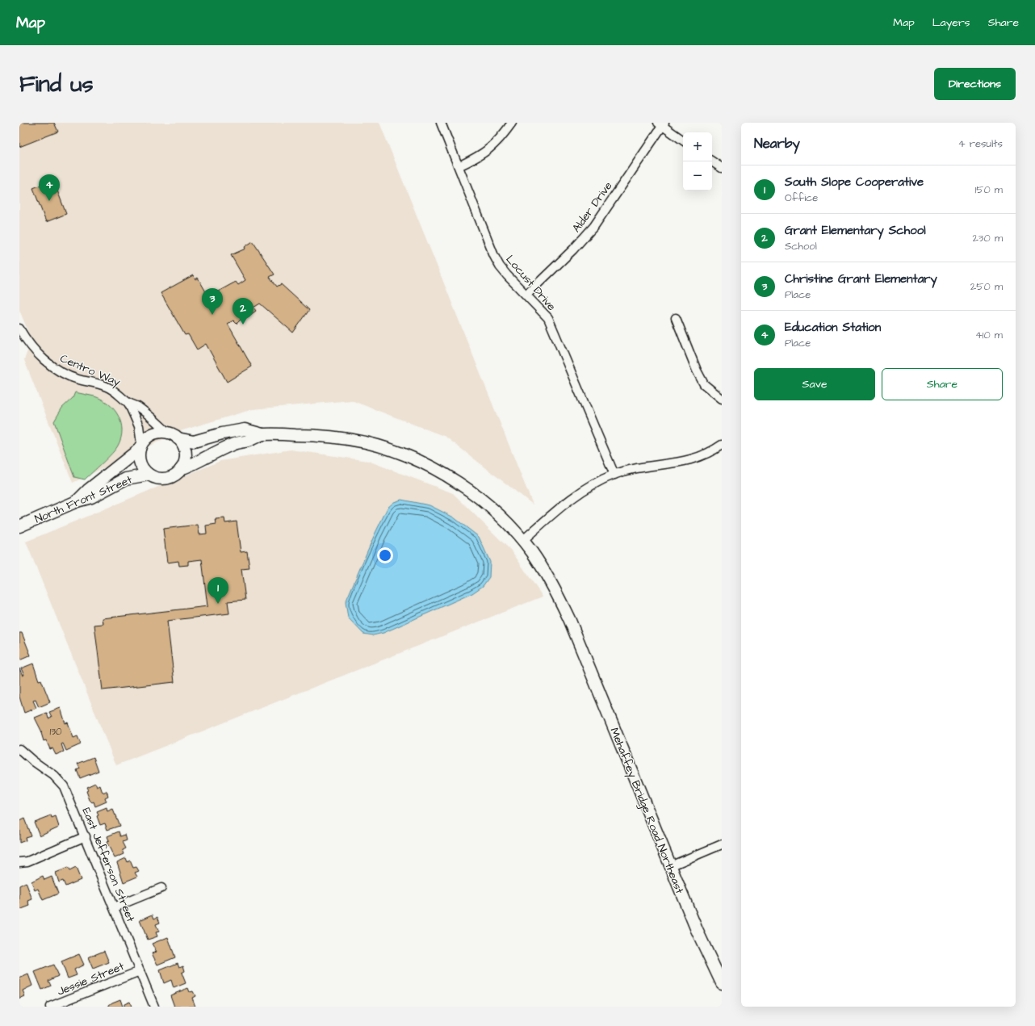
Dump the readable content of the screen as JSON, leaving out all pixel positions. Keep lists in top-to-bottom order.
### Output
{
  "streets": {
    "main road": ["North Front Street", "Mehaffey Bridge Road Northeast"],
    "street": [
      "Alder Drive",
      "Locust Drive",
      "Centro Way",
      "East Jefferson Street",
      "Jessie Street"
    ]
  },
  "crossings": [
    ["Alder Drive", "Locust Drive"],
    ["Centro Way", "North Front Street"],
    ["East Jefferson Street", "Jessie Street"]
  ],
  "house_numbers": ["130"],
  "page": {
    "header": "Map",
    "nav": ["Map", "Layers", "Share"],
    "buttons": [
      "Directions",
      ["Save", "Share"]
    ],
    "title": "Find us",
    "heading": ["Nearby", "4 results"],
    "map_buttons": ["+", "−"],
    "list": [
      {
        "mark": "1",
        "name": "South Slope Cooperative",
        "note": "Office",
        "value": "150 m"
      },
      {
        "mark": "2",
        "name": "Grant Elementary School",
        "note": "School",
        "value": "230 m"
      },
      {
        "mark": "3",
        "name": "Christine Grant Elementary",
        "note": "Place",
        "value": "250 m"
      },
      {
        "mark": "4",
        "name": "Education Station",
        "note": "Place",
        "value": "410 m"
      }
    ],
    "pins": [
      "4",
      "3",
      "2",
      "1"
    ]
  }
}
